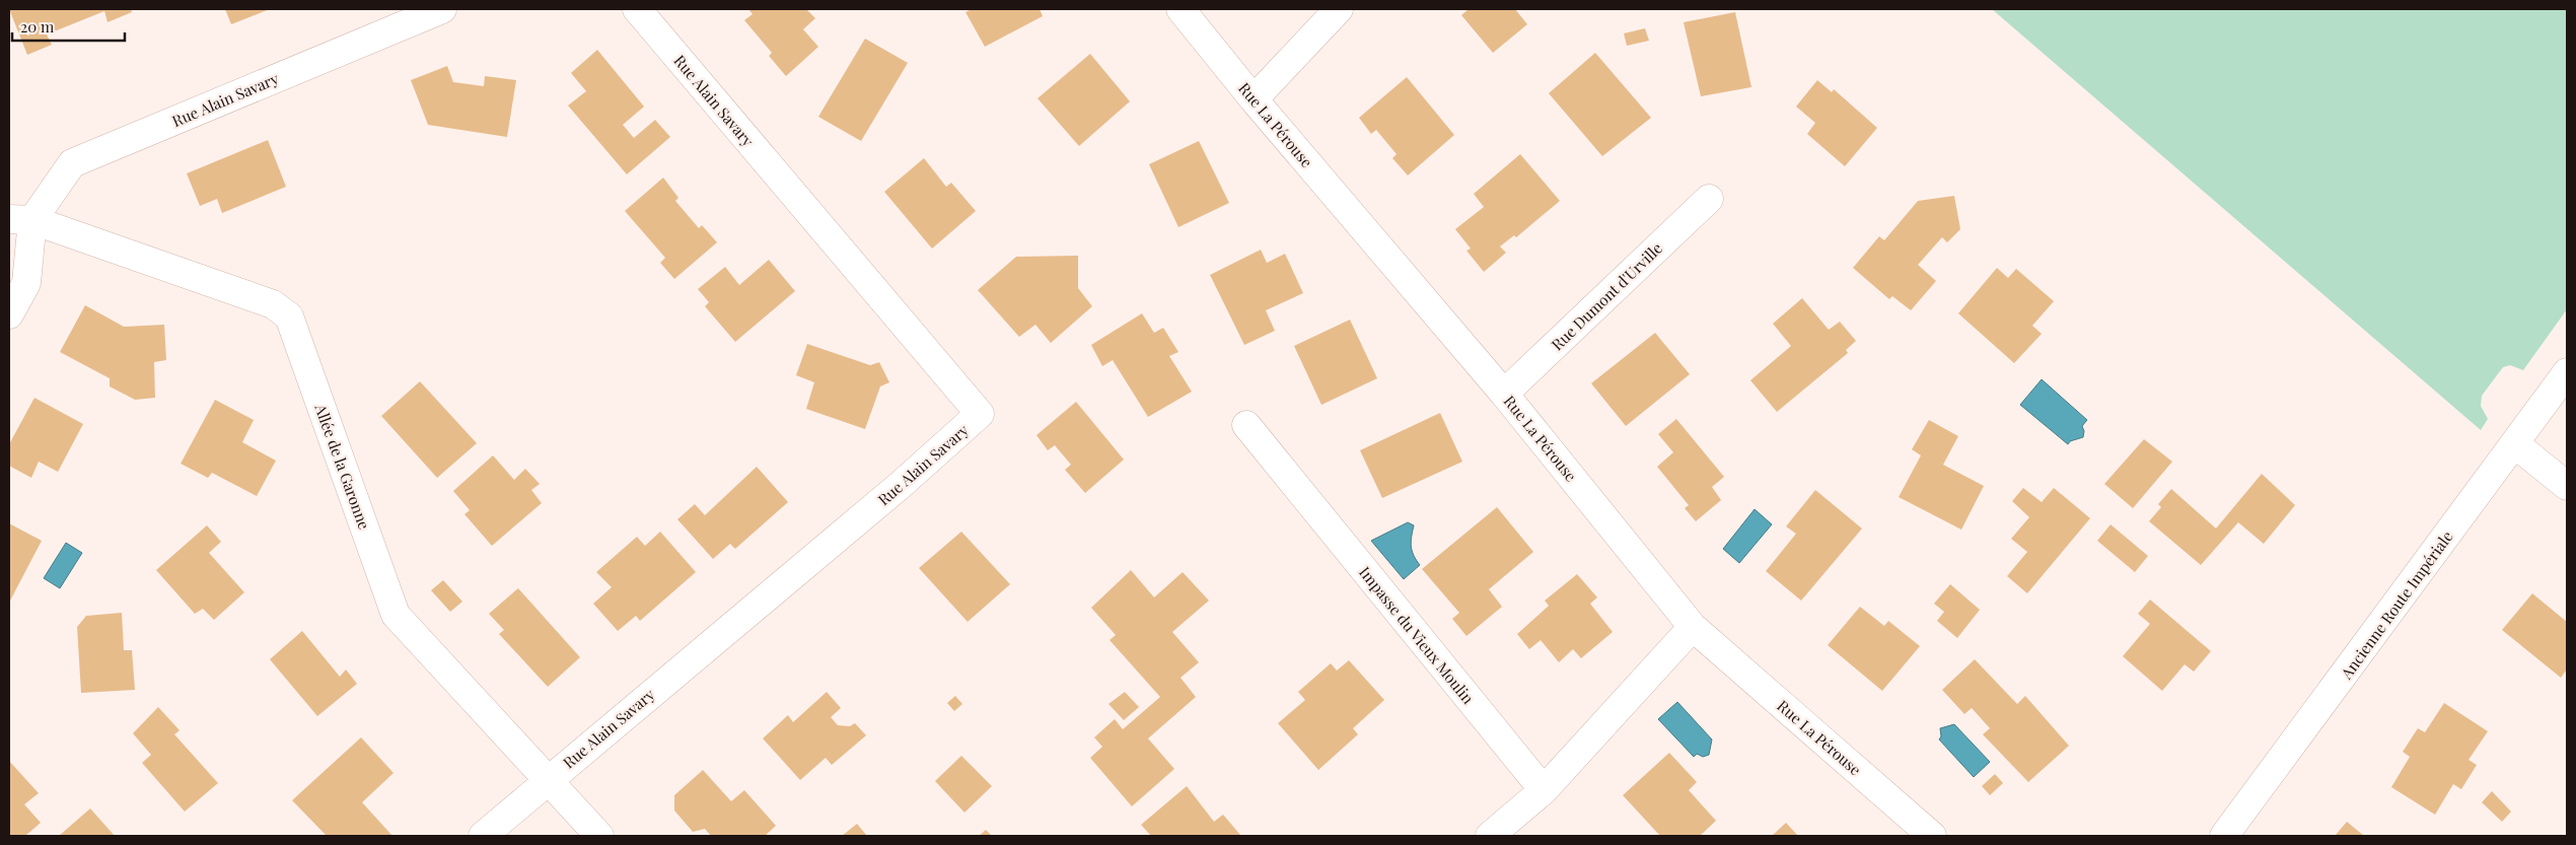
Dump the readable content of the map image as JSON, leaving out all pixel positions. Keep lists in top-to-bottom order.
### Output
{
  "streets": {
    "street": [
      "Rue Alain Savary",
      "Rue La Pérouse",
      "Rue Dumont d'Urville",
      "Allée de la Garonne",
      "Ancienne Route Impériale",
      "Impasse du Vieux Moulin"
    ]
  },
  "crossings": [
    ["Rue Alain Savary", "Allée de la Garonne"],
    ["Rue La Pérouse", "Rue Dumont d'Urville"]
  ],
  "scale_bar": "20 m"
}
